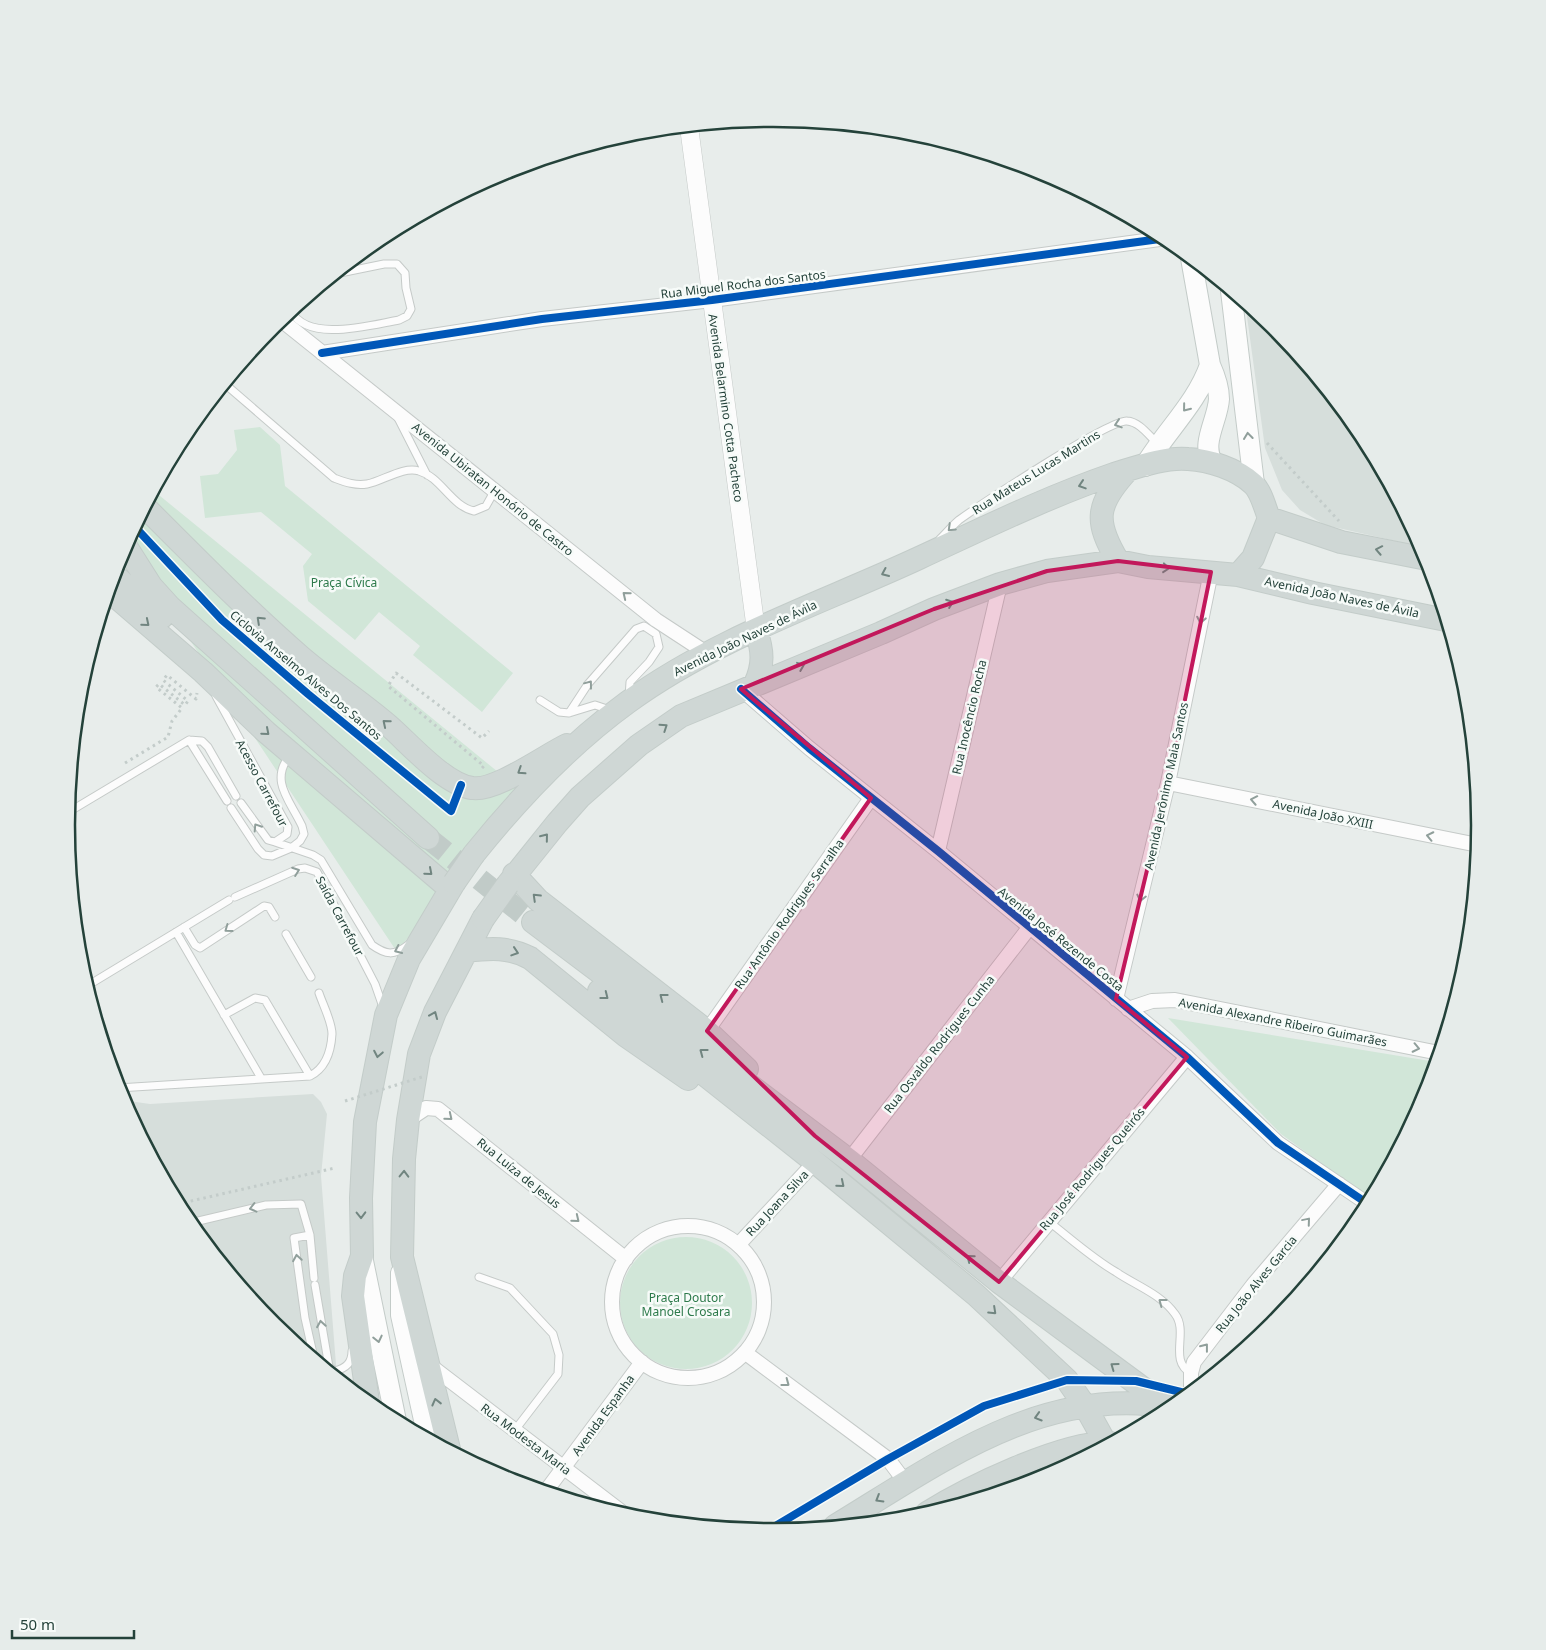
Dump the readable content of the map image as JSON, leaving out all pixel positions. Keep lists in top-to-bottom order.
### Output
{
  "streets": {
    "main road": ["Avenida João Naves de Ávila"],
    "street": [
      "Rua Miguel Rocha dos Santos",
      "Avenida Belarmino Cotta Pacheco",
      "Avenida Ubiratan Honório de Castro",
      "Rua Inocêncio Rocha",
      "Avenida Jerônimo Maia Santos",
      "Avenida João XXIII",
      "Rua Antônio Rodrigues Serralha",
      "Avenida José Rezende Costa",
      "Avenida Alexandre Ribeiro Guimarães",
      "Rua Osvaldo Rodrigues Cunha",
      "Rua José Rodrigues Queirós",
      "Rua Luíza de Jesus",
      "Rua Joana Silva",
      "Rua João Alves Garcia",
      "Avenida Espanha",
      "Rua Modesta Maria"
    ],
    "lane": ["Rua Mateus Lucas Martins", "Acesso Carrefour", "Saída Carrefour"],
    "cycle path": ["Ciclovia Anselmo Alves Dos Santos"]
  },
  "crossings": [
    ["Rua Miguel Rocha dos Santos", "Avenida Belarmino Cotta Pacheco"],
    ["Rua Miguel Rocha dos Santos", "Avenida Ubiratan Honório de Castro"],
    ["Avenida Belarmino Cotta Pacheco", "Avenida João Naves de Ávila"],
    ["Rua Mateus Lucas Martins", "Avenida João Naves de Ávila"],
    ["Avenida Ubiratan Honório de Castro", "Avenida João Naves de Ávila"],
    ["Avenida João Naves de Ávila", "Avenida Jerônimo Maia Santos"],
    ["Avenida João Naves de Ávila", "Saída Carrefour"],
    ["Rua Inocêncio Rocha", "Avenida José Rezende Costa"],
    ["Avenida Jerônimo Maia Santos", "Avenida João XXIII"],
    ["Avenida Jerônimo Maia Santos", "Avenida José Rezende Costa"],
    ["Rua Antônio Rodrigues Serralha", "Avenida José Rezende Costa"],
    ["Avenida José Rezende Costa", "Avenida Alexandre Ribeiro Guimarães"],
    ["Avenida José Rezende Costa", "Rua Osvaldo Rodrigues Cunha"],
    ["Avenida José Rezende Costa", "Rua José Rodrigues Queirós"],
    ["Avenida José Rezende Costa", "Rua João Alves Garcia"],
    ["Rua Luíza de Jesus", "Rua Joana Silva"],
    ["Rua Luíza de Jesus", "Avenida Espanha"],
    ["Rua Joana Silva", "Avenida Espanha"],
    ["Avenida Espanha", "Rua Modesta Maria"]
  ],
  "one_way": [
    "Rua Mateus Lucas Martins",
    "Avenida Ubiratan Honório de Castro",
    "Avenida João Naves de Ávila",
    "Avenida Jerônimo Maia Santos",
    "Avenida João XXIII",
    "Avenida Alexandre Ribeiro Guimarães",
    "Rua Luíza de Jesus",
    "Rua João Alves Garcia"
  ],
  "parks": ["Praça Cívica", "Praça Doutor Manoel Crosara"],
  "scale_bar": "50 m"
}
